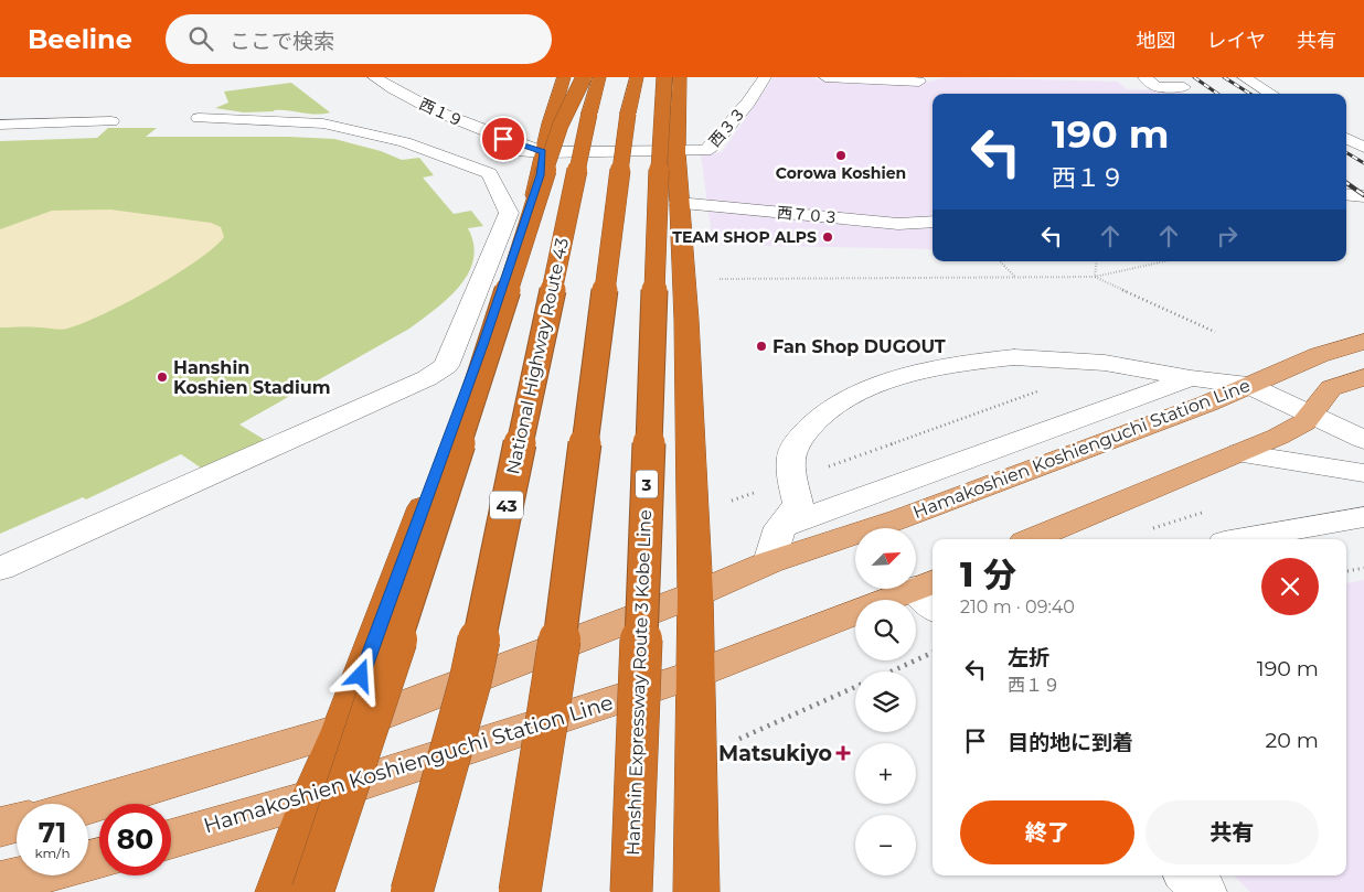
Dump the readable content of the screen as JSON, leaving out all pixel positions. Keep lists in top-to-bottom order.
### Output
{
  "streets": {
    "highway": [
      "National Highway Route 43",
      "3",
      "43",
      "Hanshin Expressway Route 3 Kobe Line"
    ],
    "main road": ["Hamakoshien Koshienguchi Station Line"],
    "street": ["西１９", "西３３", "西７０３"]
  },
  "crossings": [
    ["西１９", "西３３"]
  ],
  "places": {
    "other": [
      "Corowa Koshien",
      "TEAM SHOP ALPS",
      "Fan Shop DUGOUT",
      "Hanshin Koshien Stadium"
    ],
    "health": ["Matsukiyo"]
  },
  "north": "top right",
  "page": {
    "header": "Beeline",
    "search": "ここで検索",
    "nav": ["地図", "レイヤ", "共有"],
    "turn": ["190 m", "西１９"],
    "map_buttons": ["+", "−"],
    "heading": ["1 分", "210 m · 09:40"],
    "list": [
      {
        "name": "左折",
        "note": "西１９",
        "value": "190 m"
      },
      {
        "name": "目的地に到着",
        "value": "20 m"
      }
    ],
    "buttons": ["終了", "共有"],
    "speed": "71 km/h",
    "limit": "80"
  }
}
